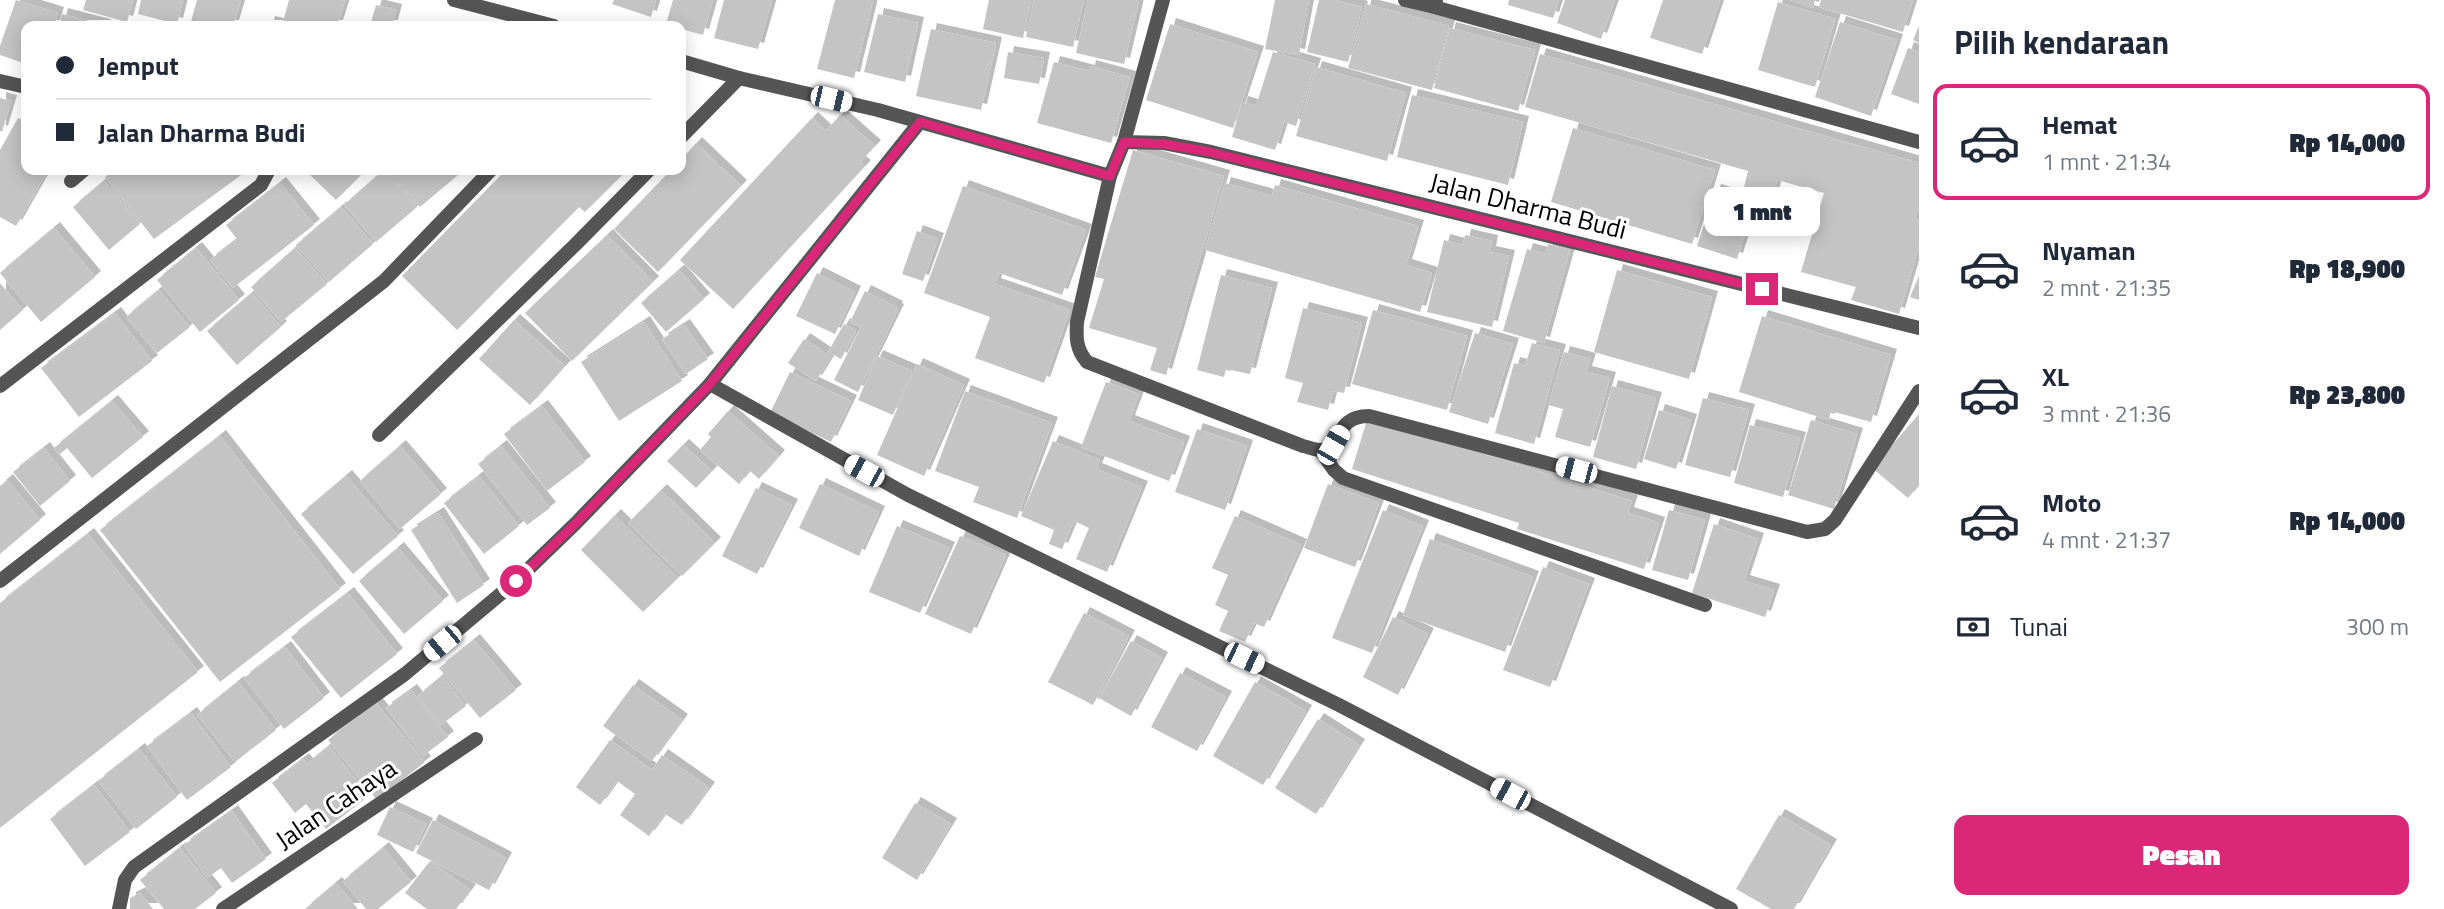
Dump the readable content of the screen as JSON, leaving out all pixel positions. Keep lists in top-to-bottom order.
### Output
{
  "streets": {
    "street": ["Jalan Dharma Budi", "Jalan Cahaya"]
  },
  "page": {
    "heading": "Pilih kendaraan",
    "banner": ["Jemput", "Jalan Dharma Budi"],
    "list": [
      {
        "name": "Hemat",
        "note": "1 mnt · 21:34",
        "value": "Rp 14,000"
      },
      {
        "name": "Nyaman",
        "note": "2 mnt · 21:35",
        "value": "Rp 18,900"
      },
      {
        "name": "XL",
        "note": "3 mnt · 21:36",
        "value": "Rp 23,800"
      },
      {
        "name": "Moto",
        "note": "4 mnt · 21:37",
        "value": "Rp 14,000"
      }
    ],
    "bubble": "1 mnt",
    "pay": ["Tunai", "300 m"],
    "buttons": "Pesan"
  }
}
